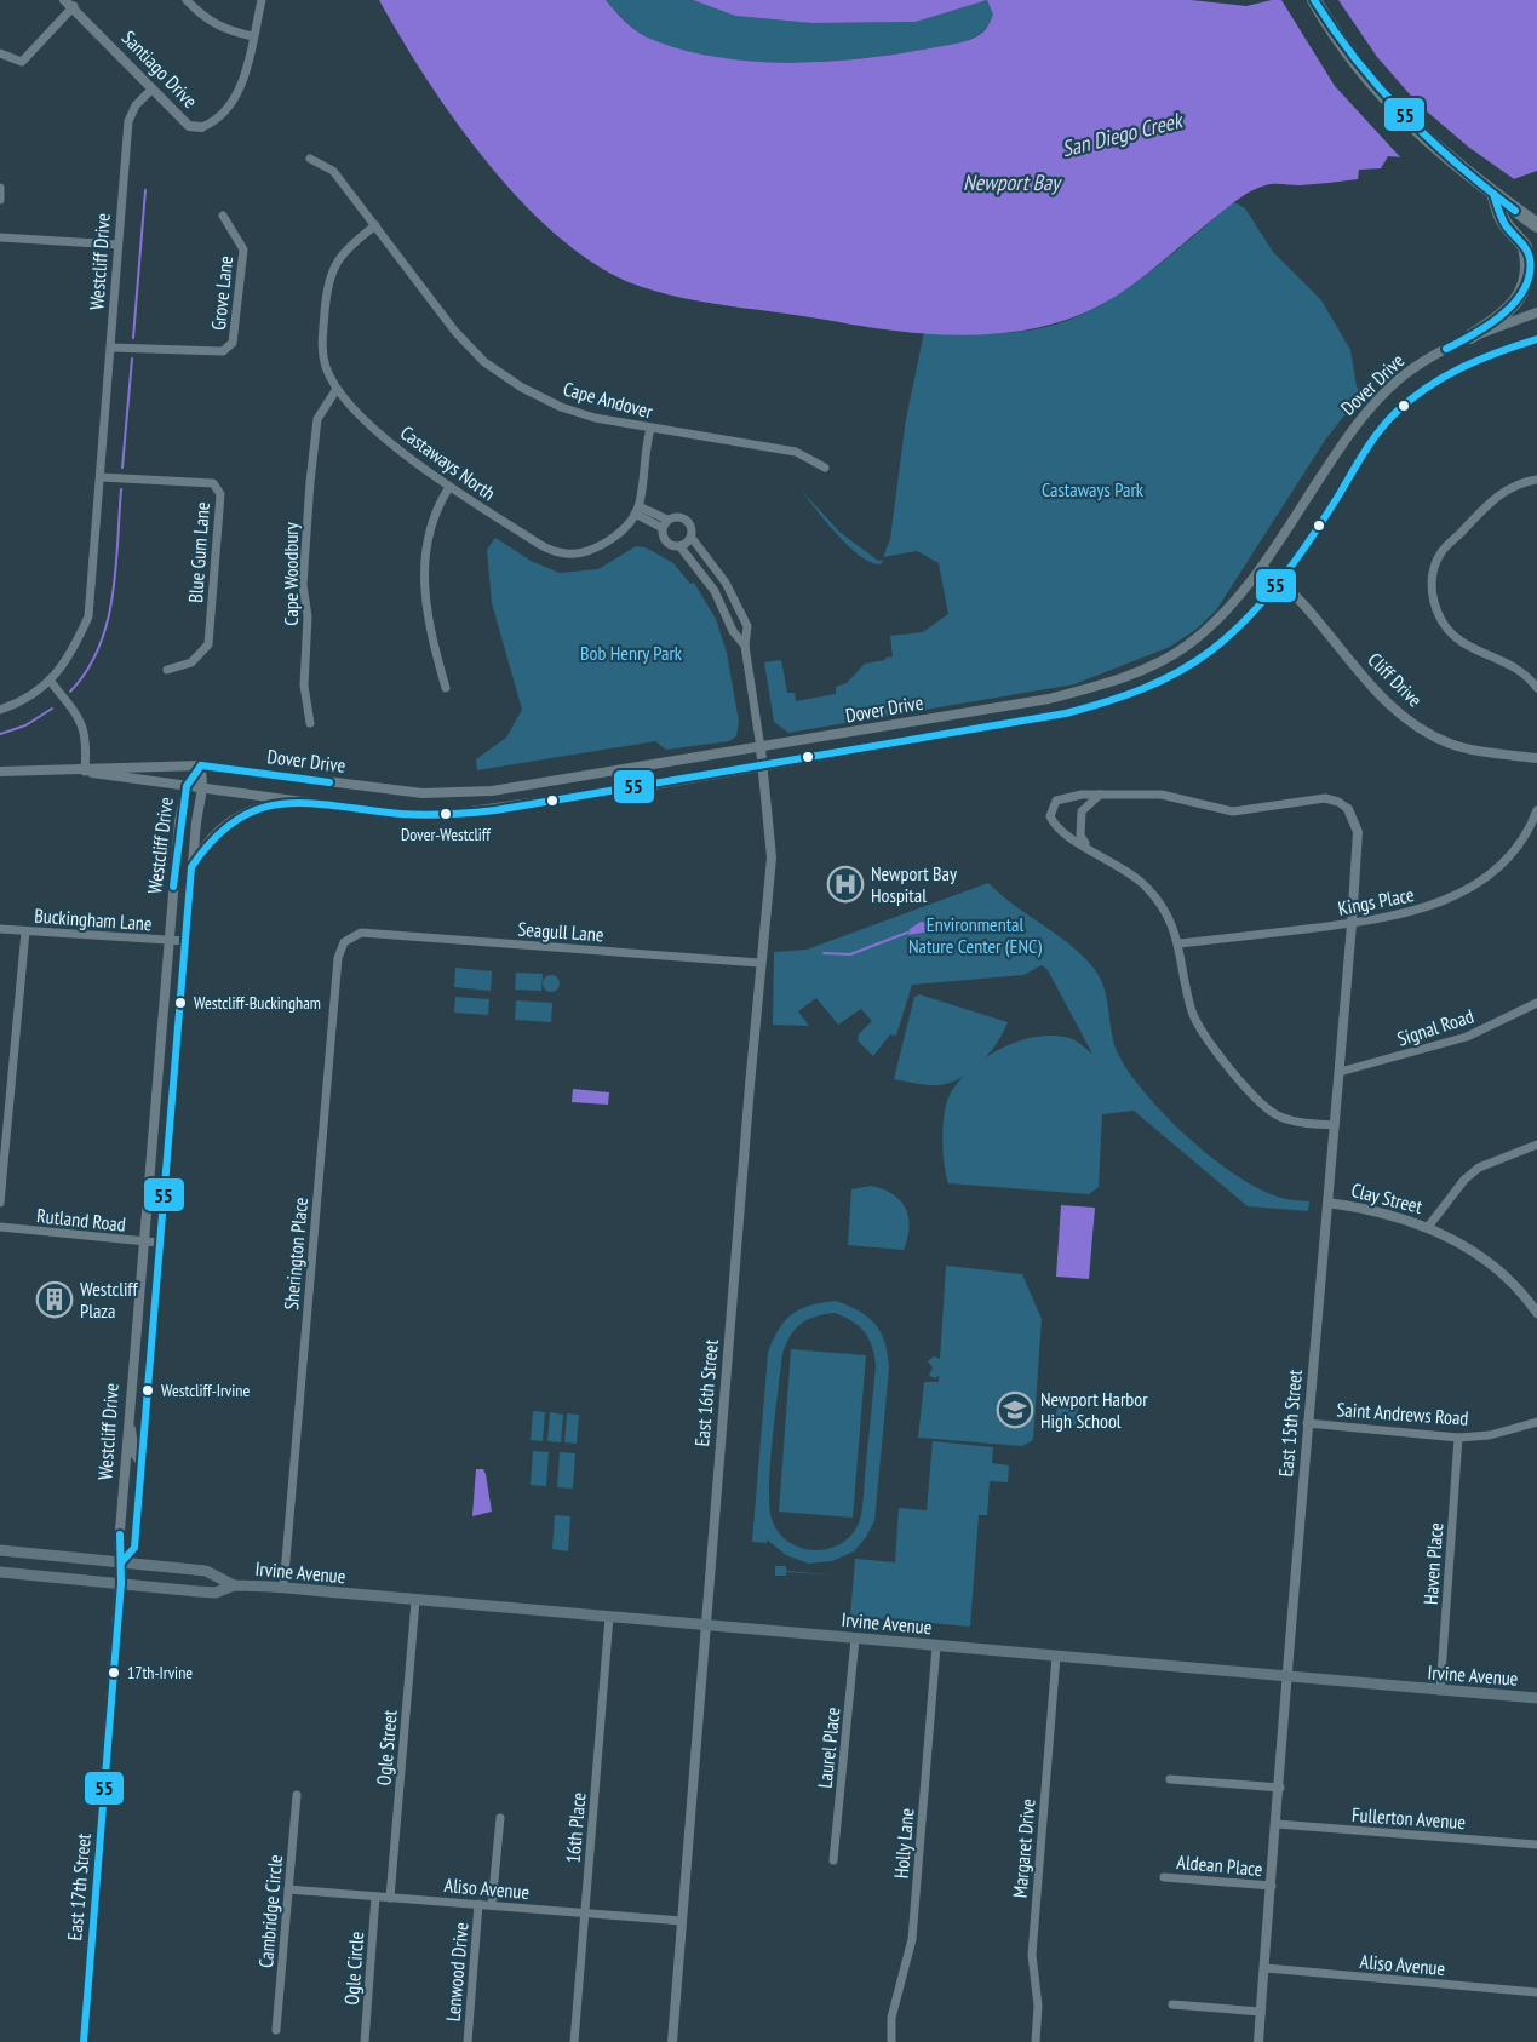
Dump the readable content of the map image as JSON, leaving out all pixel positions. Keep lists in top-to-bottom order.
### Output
{
  "streets": {
    "main road": ["Irvine Avenue", "East 17th Street"],
    "street": [
      "Santiago Drive",
      "Westcliff Drive",
      "Grove Lane",
      "Dover Drive",
      "Cape Andover",
      "Castaways North",
      "Blue Gum Lane",
      "Cape Woodbury",
      "Cliff Drive",
      "Kings Place",
      "Buckingham Lane",
      "Seagull Lane",
      "Signal Road",
      "Clay Street",
      "Rutland Road",
      "Sherington Place",
      "East 16th Street",
      "Saint Andrews Road",
      "East 15th Street",
      "Haven Place",
      "Ogle Street",
      "Laurel Place",
      "Fullerton Avenue",
      "16th Place",
      "Holly Lane",
      "Margaret Drive",
      "Aldean Place",
      "Aliso Avenue",
      "Cambridge Circle",
      "Ogle Circle",
      "Lenwood Drive"
    ]
  },
  "crossings": [
    ["Santiago Drive", "Westcliff Drive"],
    ["Westcliff Drive", "Grove Lane"],
    ["Westcliff Drive", "Dover Drive"],
    ["Westcliff Drive", "Blue Gum Lane"],
    ["Westcliff Drive", "Buckingham Lane"],
    ["Westcliff Drive", "Rutland Road"],
    ["Westcliff Drive", "Irvine Avenue"],
    ["Westcliff Drive", "East 17th Street"],
    ["Dover Drive", "Cliff Drive"],
    ["Dover Drive", "East 16th Street"],
    ["Cape Andover", "Castaways North"],
    ["Castaways North", "Cape Woodbury"],
    ["Kings Place", "East 15th Street"],
    ["Seagull Lane", "Sherington Place"],
    ["Seagull Lane", "East 16th Street"],
    ["Signal Road", "East 15th Street"],
    ["Clay Street", "East 15th Street"],
    ["Sherington Place", "Irvine Avenue"],
    ["East 16th Street", "Irvine Avenue"],
    ["East 16th Street", "Aliso Avenue"],
    ["Saint Andrews Road", "East 15th Street"],
    ["Saint Andrews Road", "Haven Place"],
    ["East 15th Street", "Irvine Avenue"],
    ["East 15th Street", "Fullerton Avenue"],
    ["East 15th Street", "Aldean Place"],
    ["East 15th Street", "Aliso Avenue"],
    ["Haven Place", "Irvine Avenue"],
    ["Irvine Avenue", "Ogle Street"],
    ["Irvine Avenue", "Laurel Place"],
    ["Irvine Avenue", "16th Place"],
    ["Irvine Avenue", "Holly Lane"],
    ["Irvine Avenue", "Margaret Drive"],
    ["Irvine Avenue", "East 17th Street"],
    ["Ogle Street", "Aliso Avenue"],
    ["16th Place", "Aliso Avenue"],
    ["Aliso Avenue", "Cambridge Circle"],
    ["Aliso Avenue", "Ogle Circle"],
    ["Aliso Avenue", "Lenwood Drive"]
  ],
  "water": ["San Diego Creek", "Newport Bay"],
  "parks": ["Castaways Park", "Bob Henry Park", "Environmental Nature Center (ENC)"],
  "places": {
    "other": [
      "Dover-Westcliff",
      "Westcliff-Buckingham",
      "Westcliff-Irvine",
      "17th-Irvine"
    ],
    "hospital": ["Newport Bay Hospital"],
    "building": ["Westcliff Plaza"],
    "school or university": ["Newport Harbor High School"]
  },
  "lines": ["transit line 55"]
}
